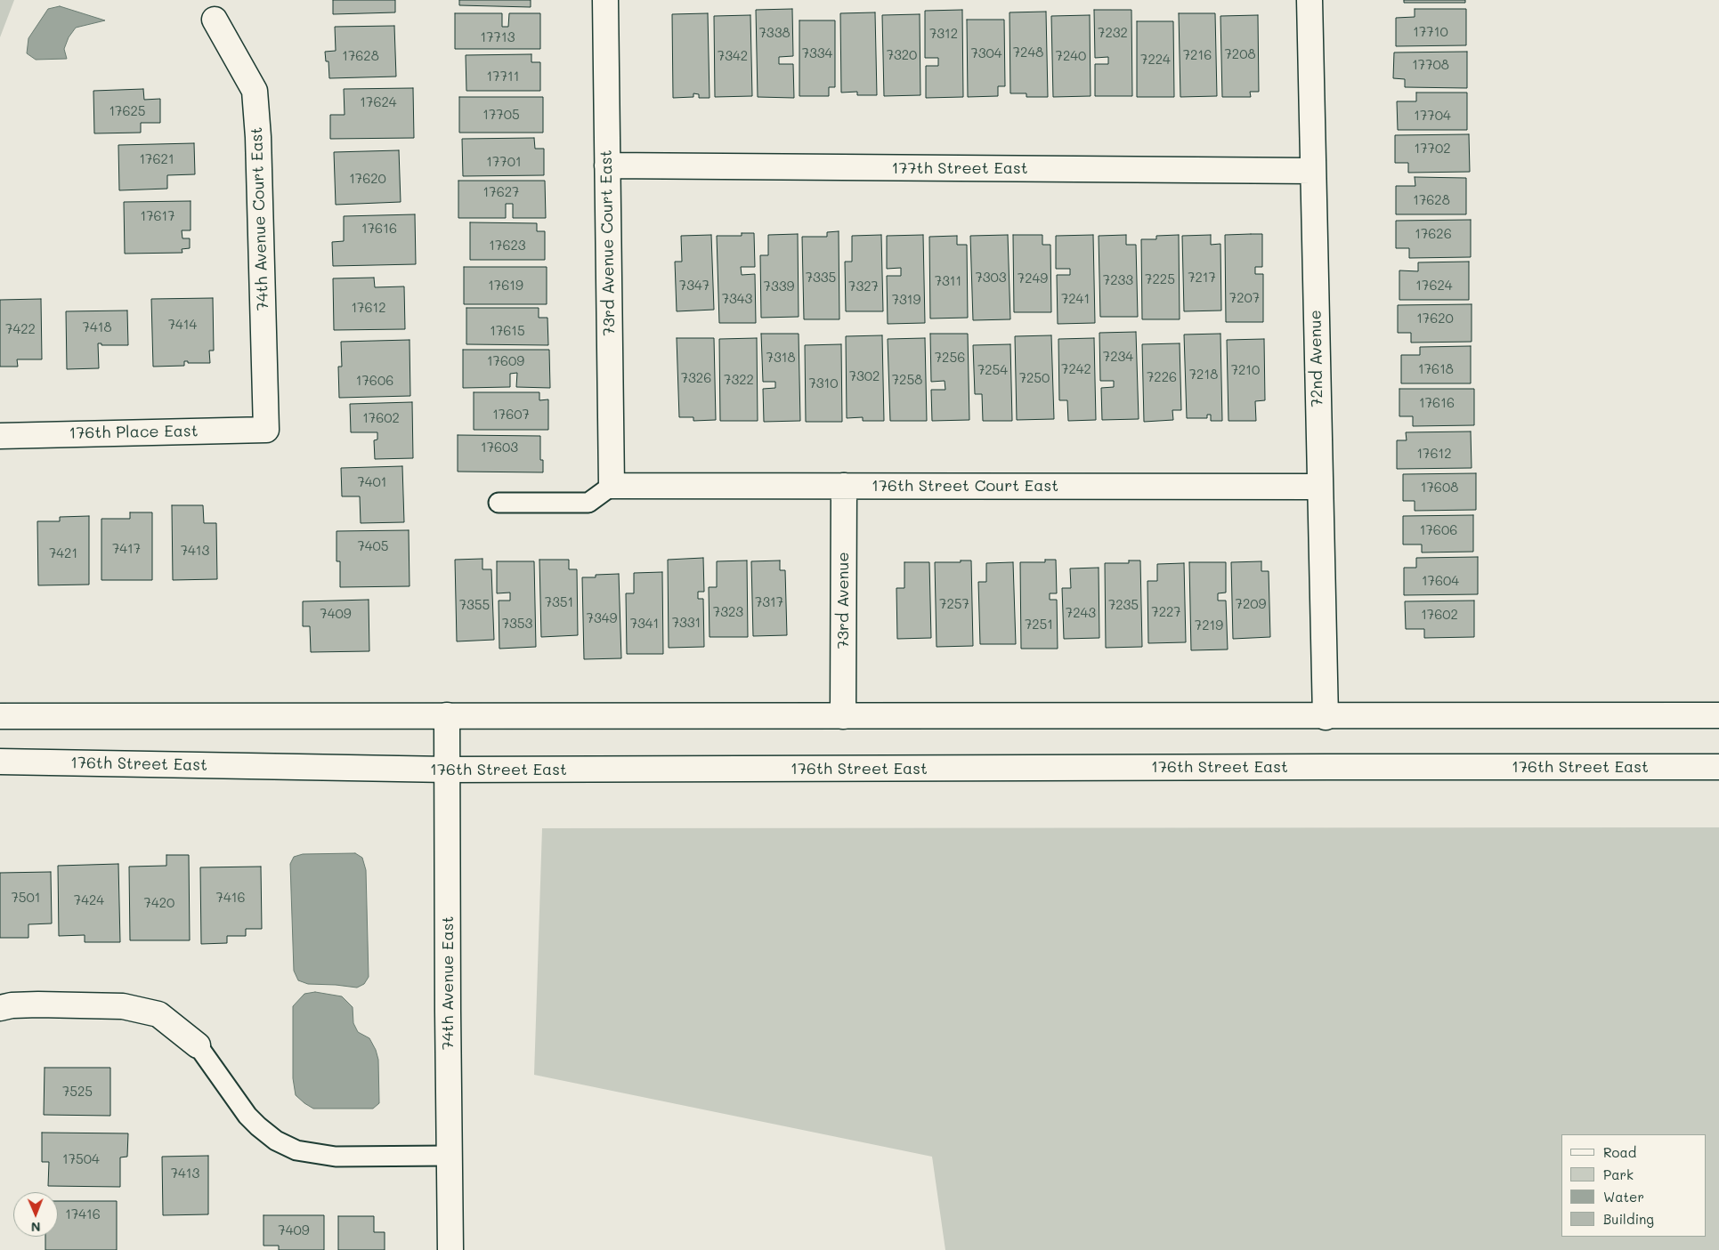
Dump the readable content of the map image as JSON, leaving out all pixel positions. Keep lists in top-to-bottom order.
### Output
{
  "streets": {
    "street": [
      "177th Street East",
      "74th Avenue Court East",
      "73rd Avenue Court East",
      "72nd Avenue",
      "176th Place East",
      "176th Street Court East",
      "73rd Avenue",
      "176th Street East",
      "74th Avenue East"
    ]
  },
  "crossings": [
    ["177th Street East", "73rd Avenue Court East"],
    ["177th Street East", "72nd Avenue"],
    ["74th Avenue Court East", "176th Place East"],
    ["73rd Avenue Court East", "176th Street Court East"],
    ["72nd Avenue", "176th Street Court East"],
    ["176th Street Court East", "73rd Avenue"],
    ["176th Street East", "74th Avenue East"]
  ],
  "house_numbers": [
    "17710",
    "7338",
    "7232",
    "7312",
    "17713",
    "7248",
    "7334",
    "7304",
    "7208",
    "7320",
    "7216",
    "17628",
    "7342",
    "7240",
    "7224",
    "17708",
    "17711",
    "17624",
    "17625",
    "17705",
    "17704",
    "17702",
    "17621",
    "17701",
    "17620",
    "17627",
    "17628",
    "17617",
    "17616",
    "17626",
    "17623",
    "7335",
    "7303",
    "7217",
    "7249",
    "7225",
    "7233",
    "7311",
    "17619",
    "7347",
    "17624",
    "7339",
    "7327",
    "7207",
    "7343",
    "7241",
    "7319",
    "17612",
    "17620",
    "7414",
    "7418",
    "7422",
    "17615",
    "7234",
    "7318",
    "7256",
    "17609",
    "7242",
    "17618",
    "7254",
    "7210",
    "7218",
    "7302",
    "7226",
    "7326",
    "7250",
    "7322",
    "7258",
    "17606",
    "7310",
    "17616",
    "17607",
    "17602",
    "17603",
    "17612",
    "7401",
    "17608",
    "17606",
    "7405",
    "7417",
    "7413",
    "7421",
    "17604",
    "7351",
    "7317",
    "7257",
    "7209",
    "7355",
    "7235",
    "7323",
    "7227",
    "7243",
    "7409",
    "17602",
    "7349",
    "7331",
    "7353",
    "7341",
    "7251",
    "7219",
    "7501",
    "7416",
    "7424",
    "7420",
    "7525",
    "17504",
    "7413",
    "17416",
    "7409"
  ],
  "legend": [
    "Road",
    "Park",
    "Water",
    "Building"
  ],
  "north": "bottom"
}
